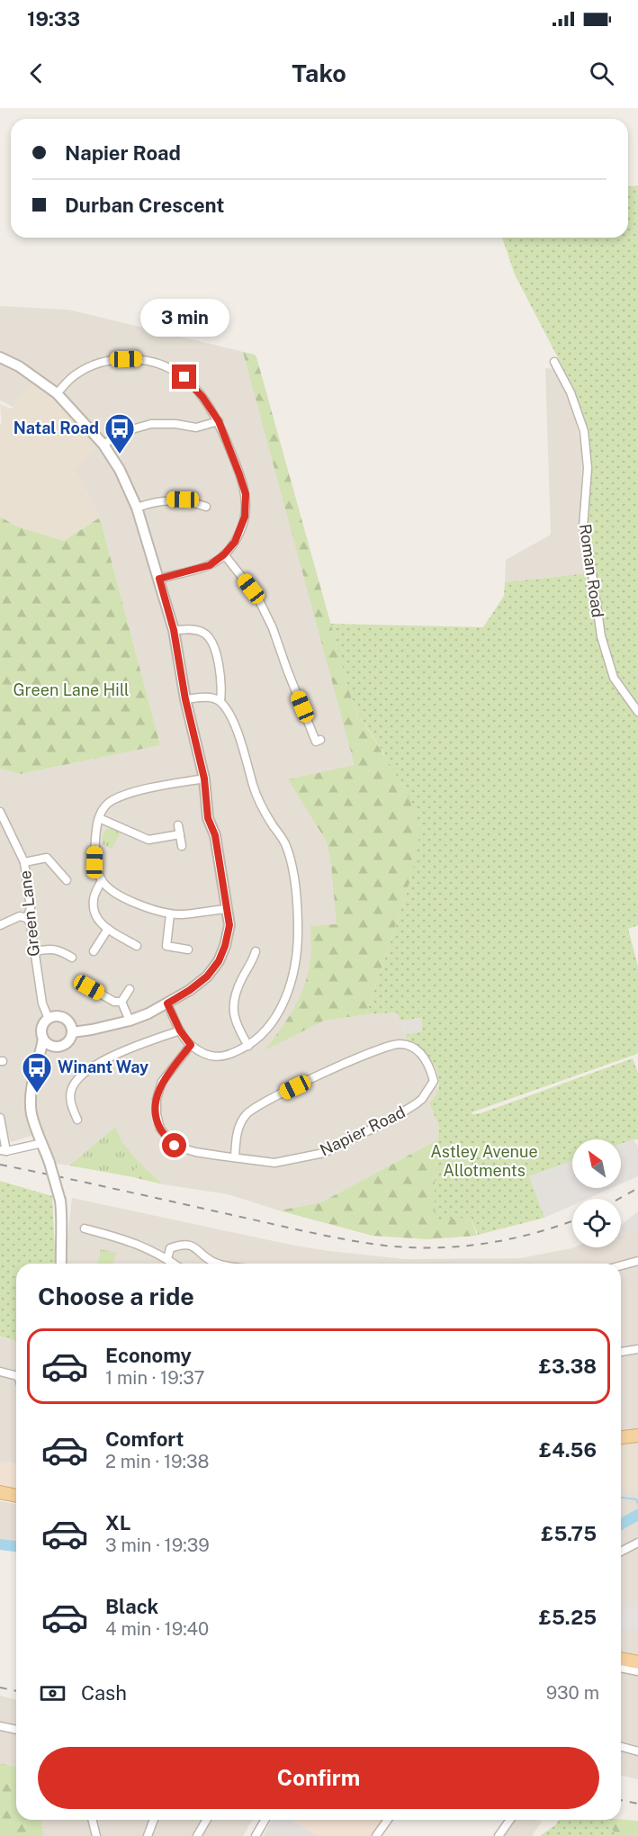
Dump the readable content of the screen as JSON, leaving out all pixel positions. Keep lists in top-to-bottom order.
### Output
{
  "streets": {
    "street": ["Roman Road", "Green Lane", "Napier Road"]
  },
  "parks": ["Green Lane Hill", "Astley Avenue Allotments"],
  "places": {
    "bus stop": ["Natal Road", "Winant Way"]
  },
  "north": "top left",
  "page": {
    "status": "19:33",
    "header": "Tako",
    "banner": ["Napier Road", "Durban Crescent"],
    "bubble": "3 min",
    "heading": "Choose a ride",
    "list": [
      {
        "name": "Economy",
        "note": "1 min · 19:37",
        "value": "£3.38"
      },
      {
        "name": "Comfort",
        "note": "2 min · 19:38",
        "value": "£4.56"
      },
      {
        "name": "XL",
        "note": "3 min · 19:39",
        "value": "£5.75"
      },
      {
        "name": "Black",
        "note": "4 min · 19:40",
        "value": "£5.25"
      }
    ],
    "pay": ["Cash", "930 m"],
    "buttons": "Confirm"
  }
}
